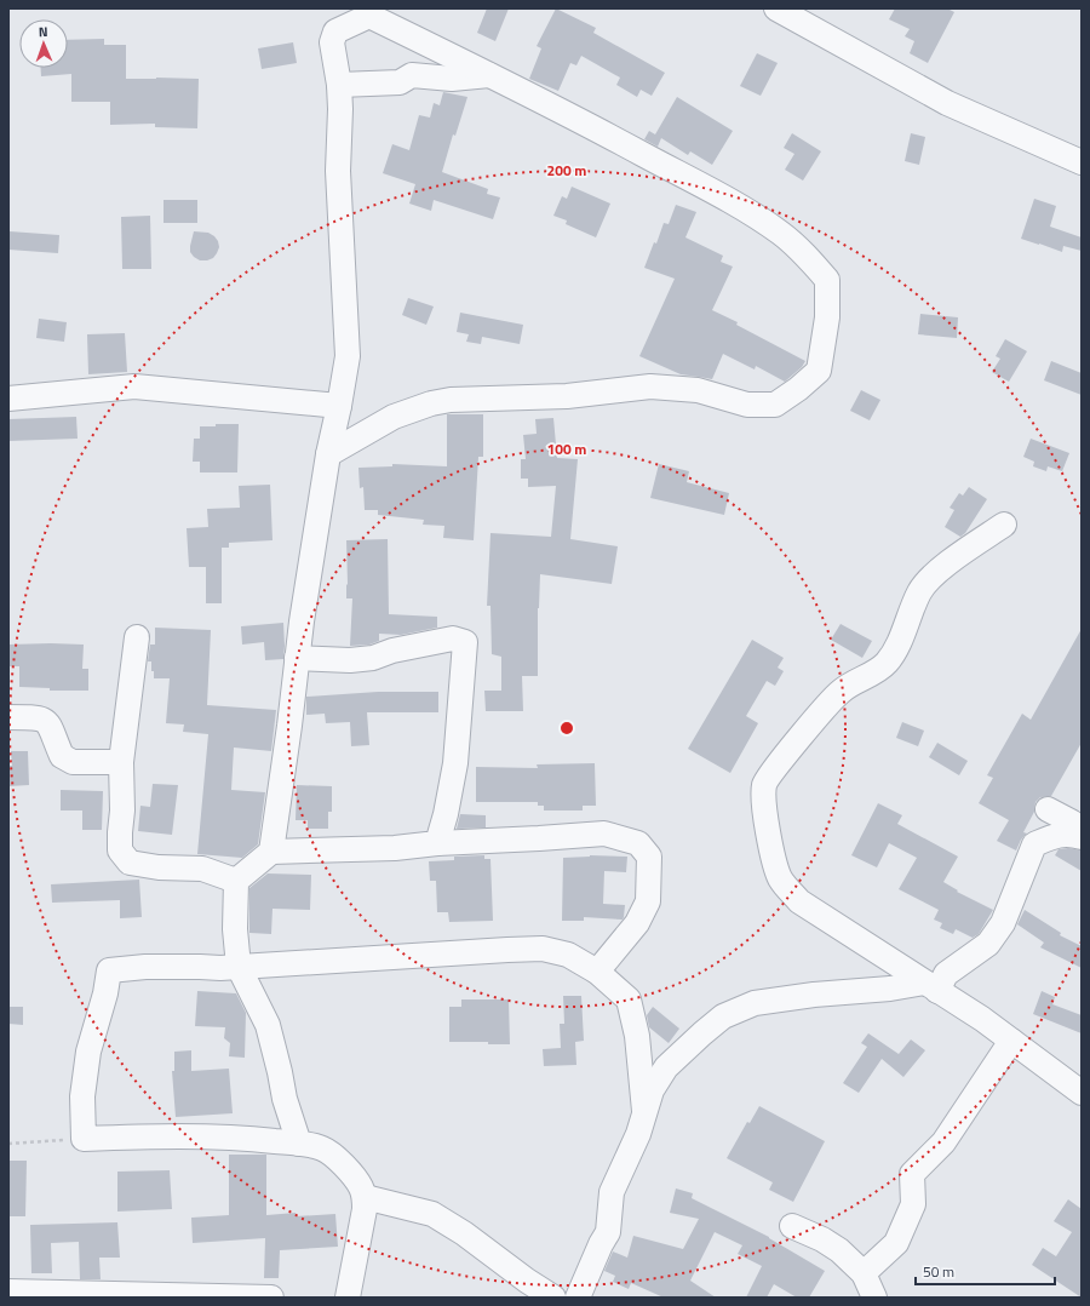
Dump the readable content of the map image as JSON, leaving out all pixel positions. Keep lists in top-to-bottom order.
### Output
{
  "scale_bar": "50 m",
  "north": "top",
  "rings": ["200 m", "100 m"]
}
